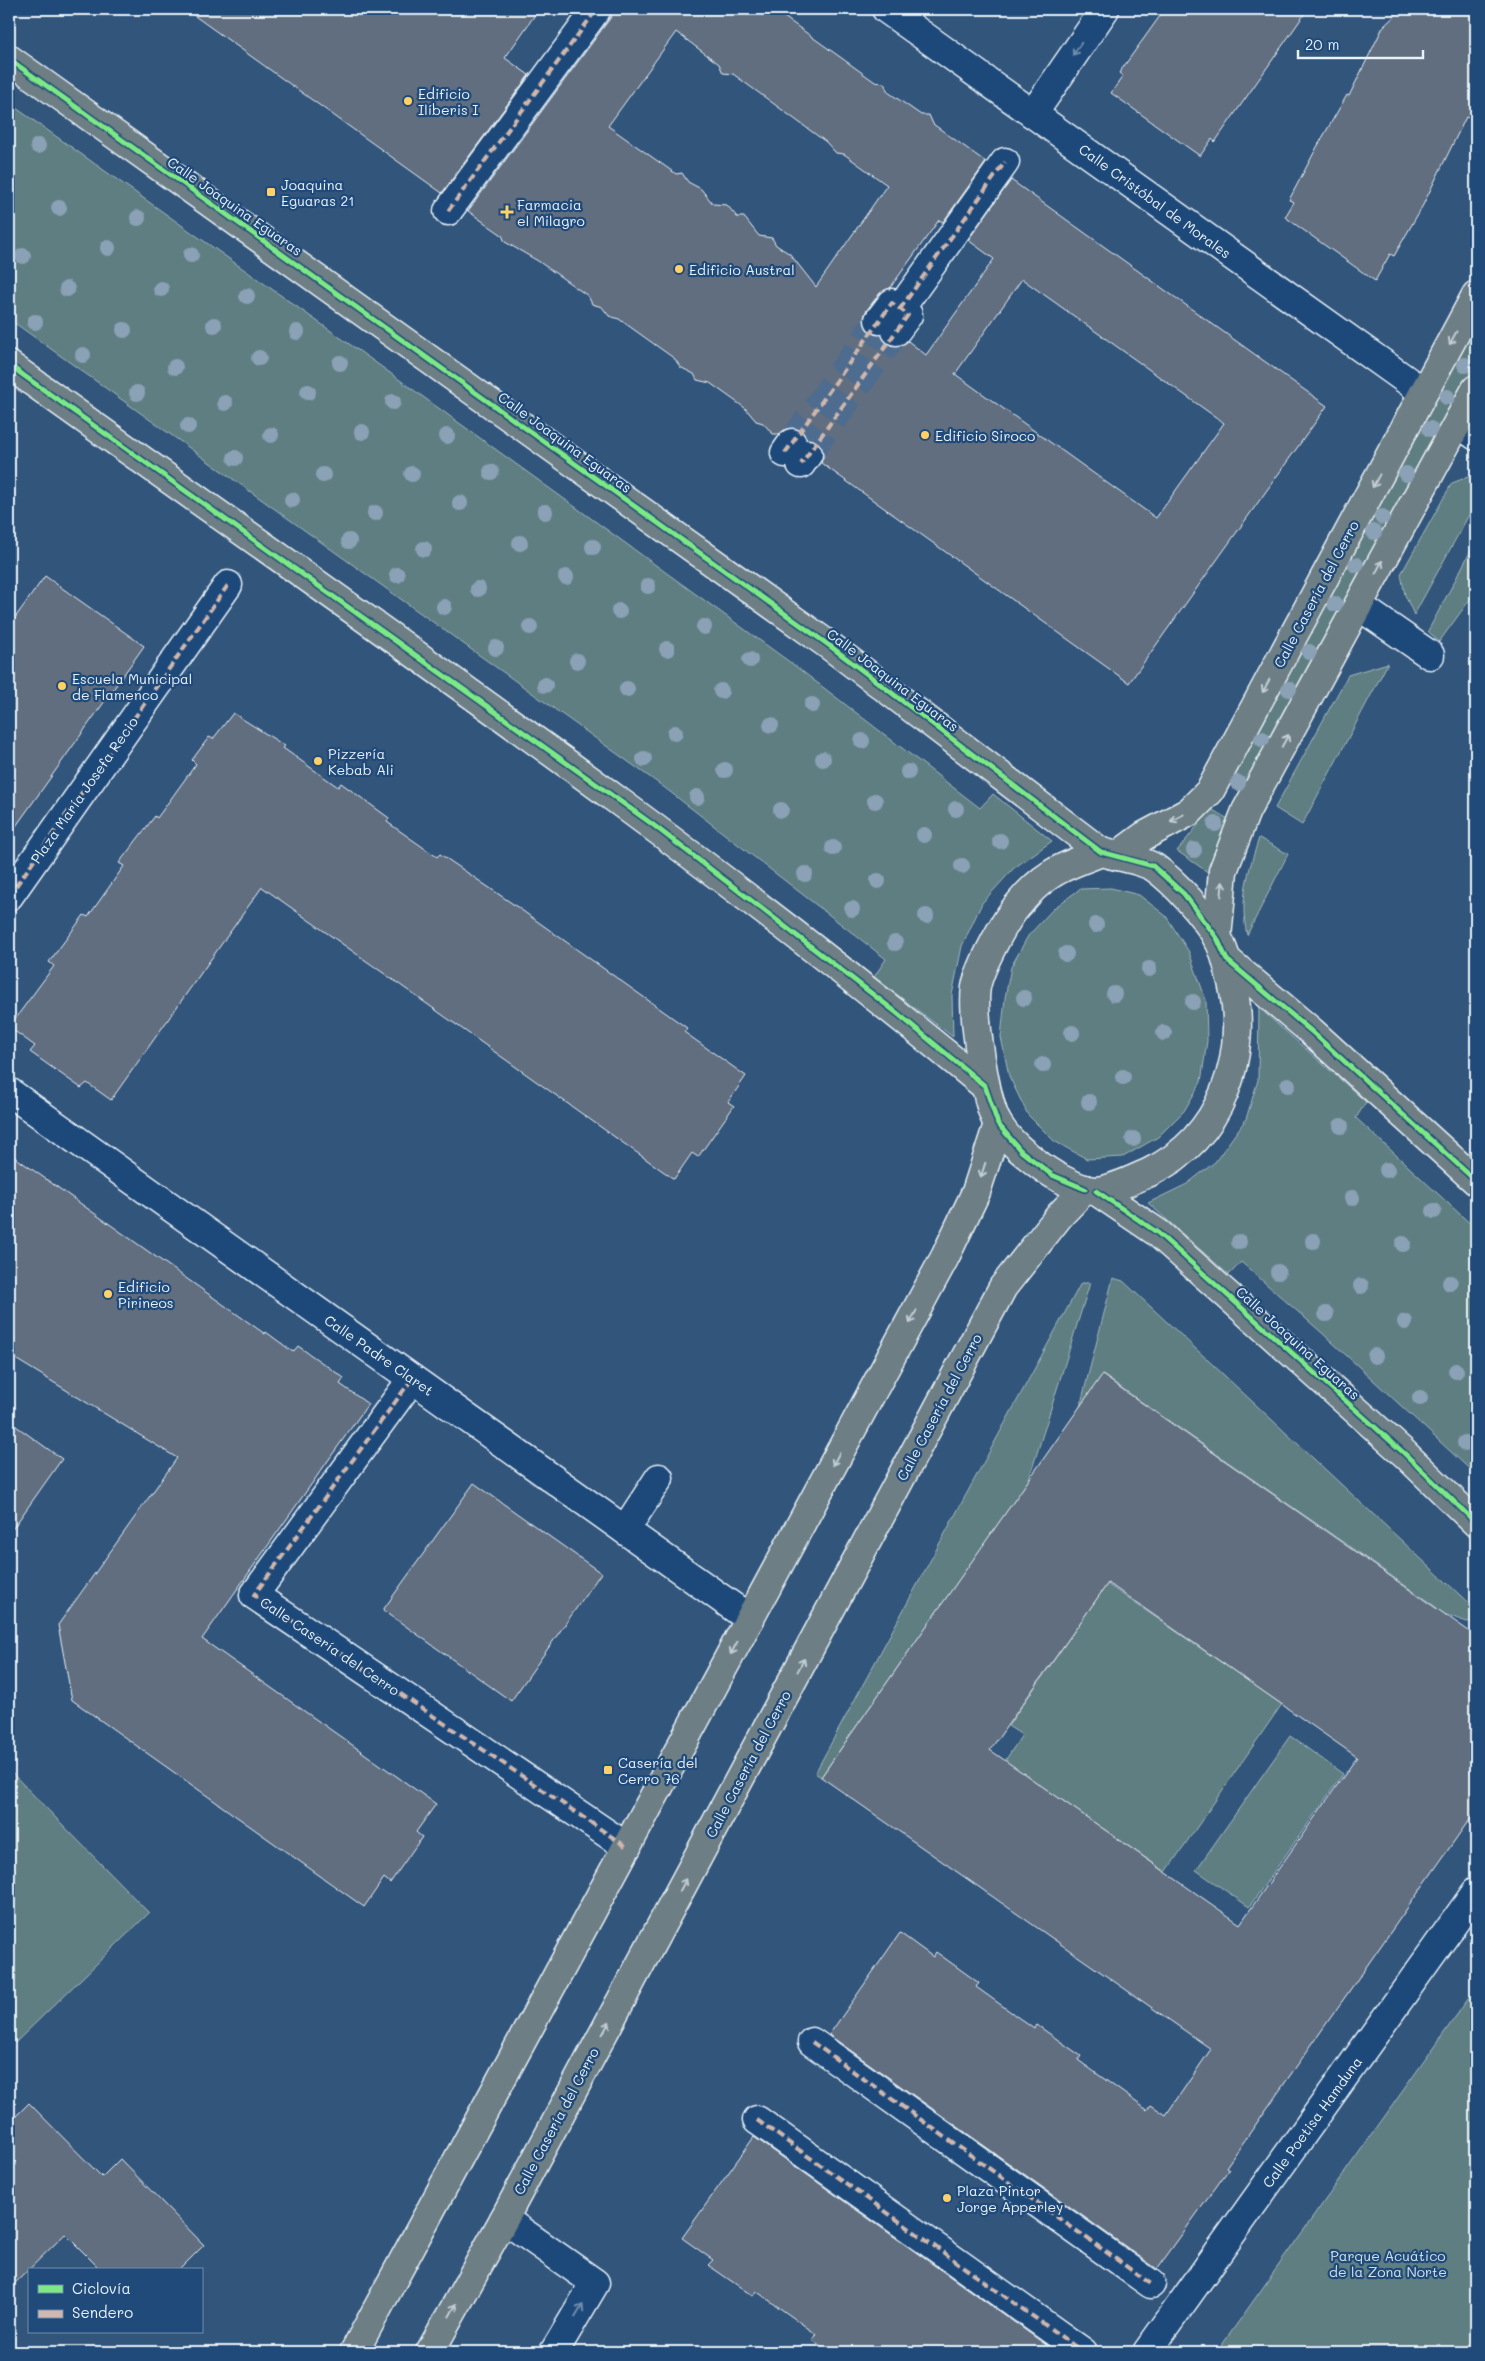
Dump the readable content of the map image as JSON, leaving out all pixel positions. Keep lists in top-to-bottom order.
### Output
{
  "streets": {
    "main road": ["Calle Joaquina Eguaras", "Calle Casería del Cerro"],
    "street": [
      "Calle Cristóbal de Morales",
      "Plaza María Josefa Recio",
      "Calle Padre Claret",
      "Calle Poetisa Hamduna"
    ]
  },
  "crossings": [
    ["Calle Cristóbal de Morales", "Calle Casería del Cerro"],
    ["Calle Joaquina Eguaras", "Calle Casería del Cerro"],
    ["Calle Casería del Cerro", "Calle Padre Claret"]
  ],
  "parks": ["Parque Acuático de la Zona Norte"],
  "places": {
    "other": [
      "Edificio Ilíberis I",
      "Edificio Austral",
      "Edificio Siroco",
      "Escuela Municipal de Flamenco",
      "Pizzería Kebab Ali",
      "Edificio Pirineos",
      "Plaza Pintor Jorge Apperley"
    ],
    "transit": ["Joaquina Eguaras 21", "Casería del Cerro 76"],
    "health": ["Farmacia el Milagro"]
  },
  "legend": ["Ciclovía", "Sendero"],
  "scale_bar": "20 m"
}
